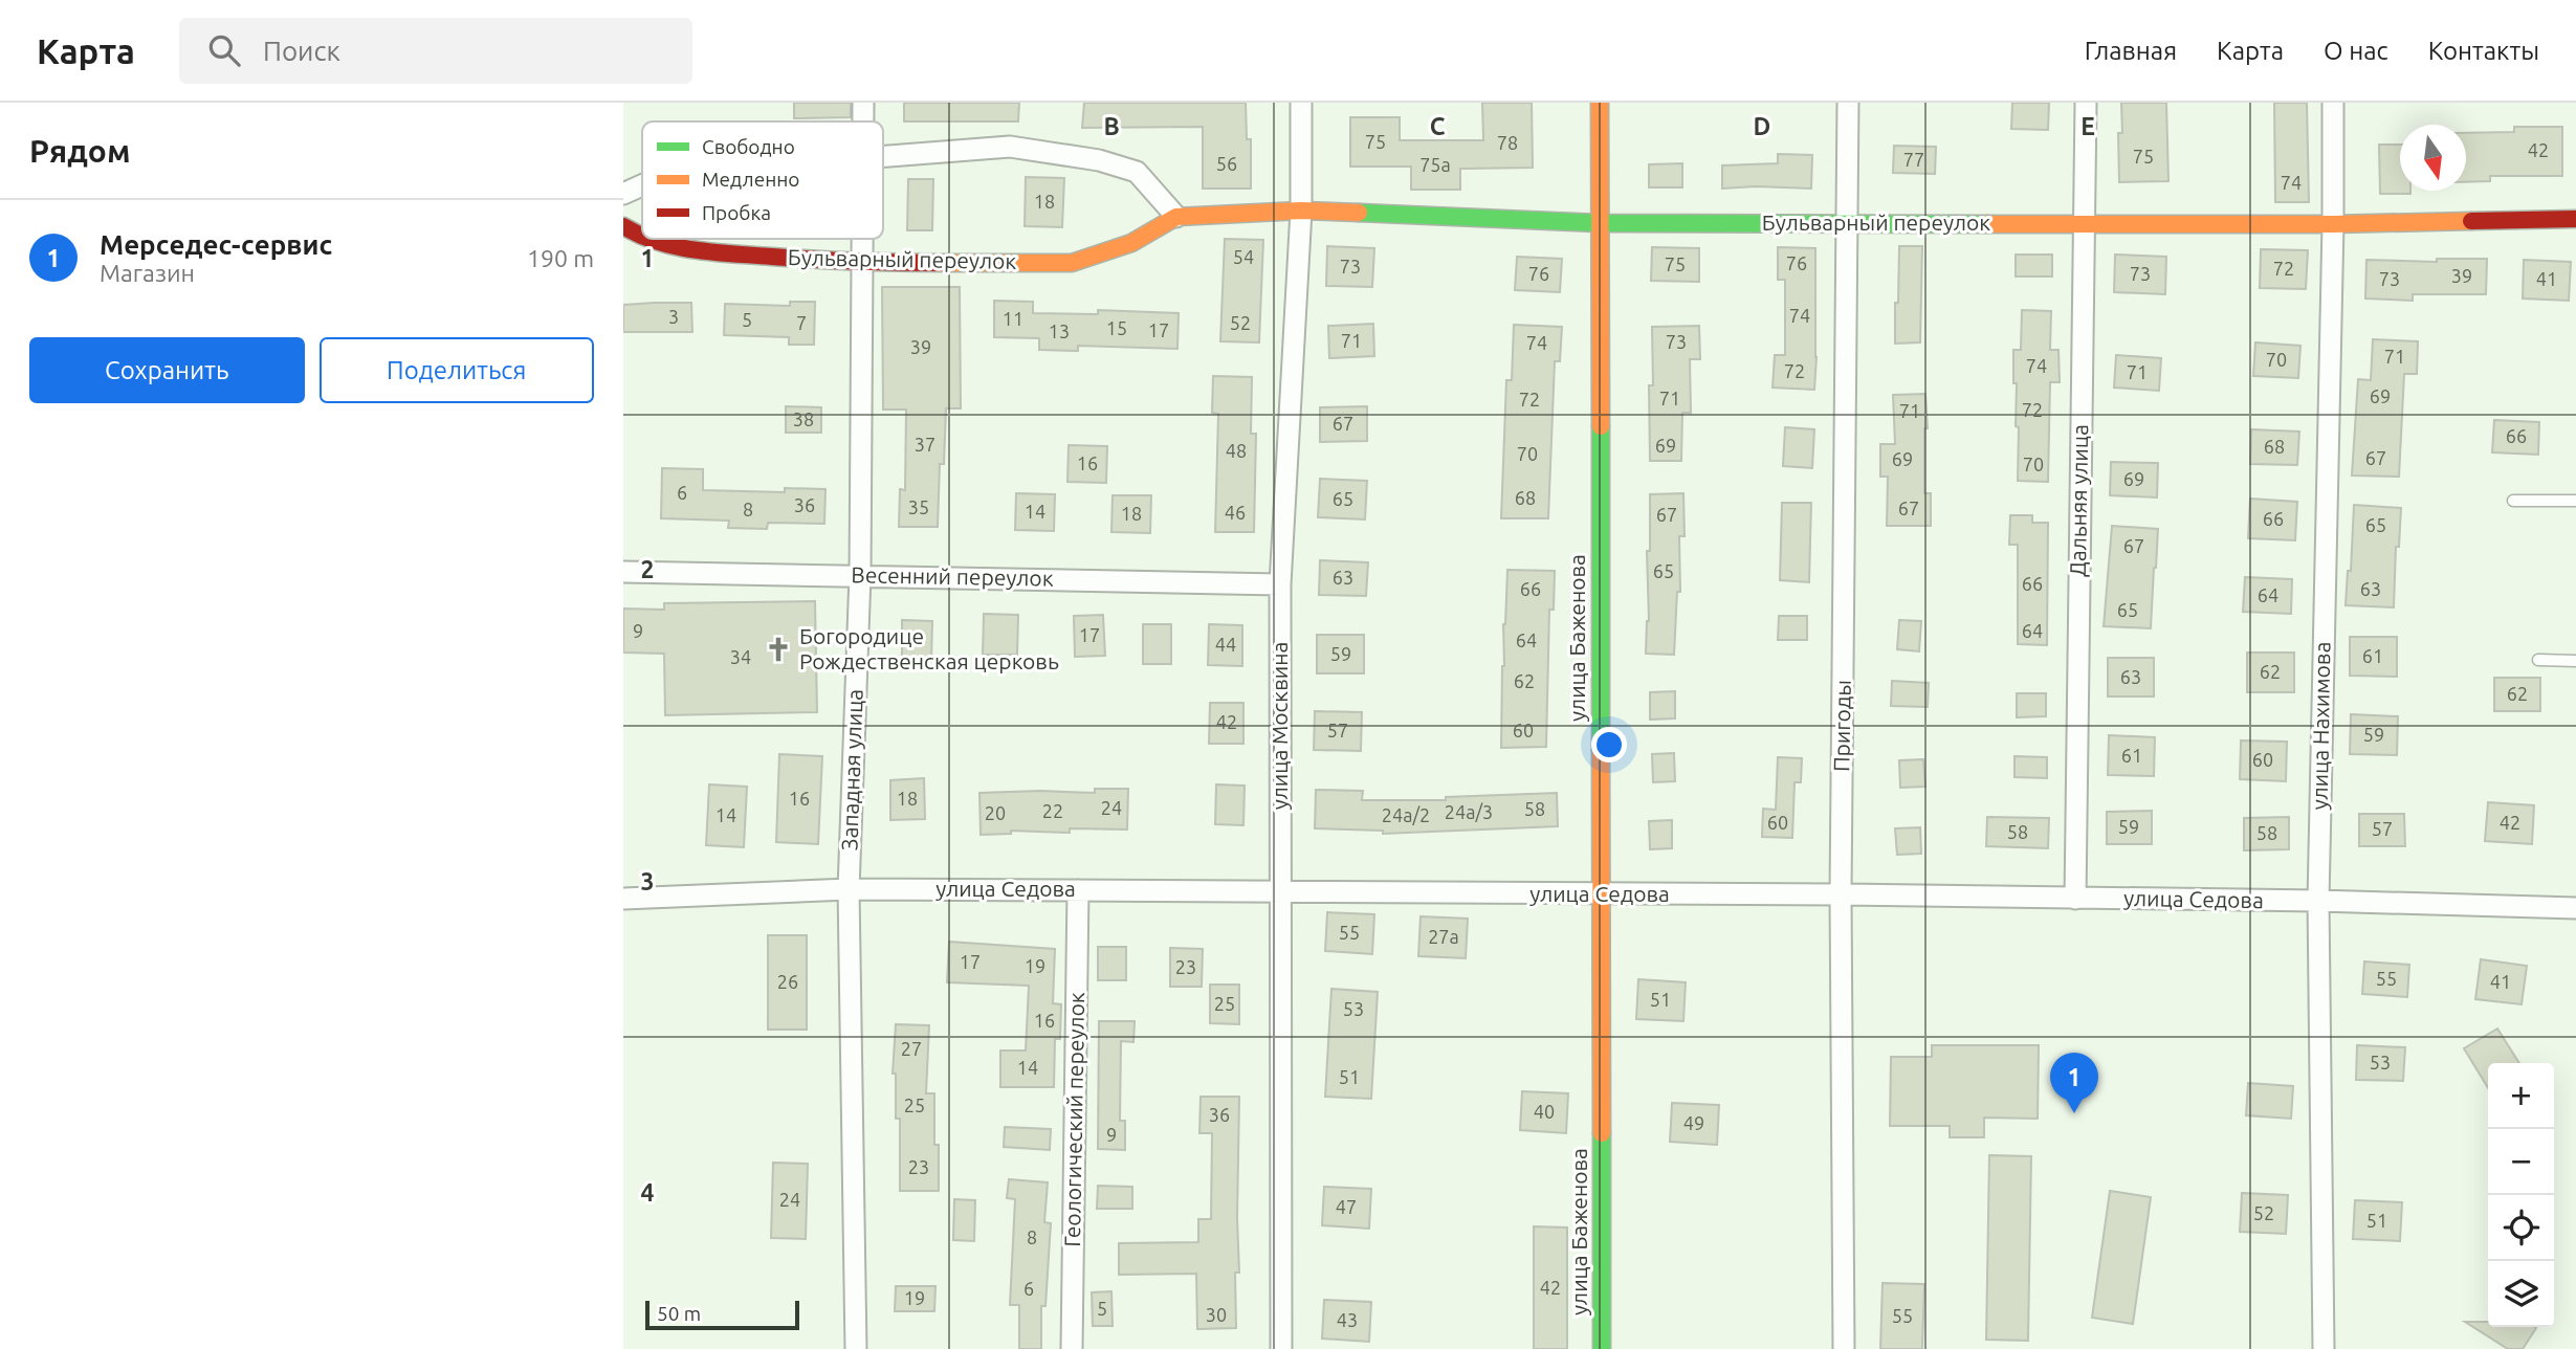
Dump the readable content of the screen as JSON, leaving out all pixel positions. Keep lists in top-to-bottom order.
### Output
{
  "streets": {
    "street": [
      "Бульварный переулок",
      "Дальняя улица",
      "Весенний переулок",
      "улица Баженова",
      "улица Москвина",
      "Пригоды",
      "улица Нахимова",
      "Западная улица",
      "улица Седова",
      "Геологический переулок"
    ]
  },
  "crossings": [
    ["Бульварный переулок", "Дальняя улица"],
    ["Бульварный переулок", "улица Баженова"],
    ["Бульварный переулок", "улица Москвина"],
    ["Бульварный переулок", "Пригоды"],
    ["Бульварный переулок", "улица Нахимова"],
    ["Бульварный переулок", "Западная улица"],
    ["Дальняя улица", "улица Седова"],
    ["Весенний переулок", "улица Москвина"],
    ["Весенний переулок", "Западная улица"],
    ["улица Баженова", "улица Седова"],
    ["улица Москвина", "улица Седова"],
    ["Пригоды", "улица Седова"],
    ["улица Нахимова", "улица Седова"],
    ["Западная улица", "улица Седова"],
    ["улица Седова", "Геологический переулок"]
  ],
  "places": {
    "church": ["Богородице Рождественская церковь"]
  },
  "house_numbers": [
    "75",
    "78",
    "42",
    "75",
    "77",
    "56",
    "75а",
    "74",
    "18",
    "54",
    "76",
    "75",
    "73",
    "72",
    "76",
    "73",
    "39",
    "73",
    "41",
    "74",
    "3",
    "11",
    "5",
    "7",
    "52",
    "15",
    "17",
    "13",
    "71",
    "73",
    "74",
    "39",
    "71",
    "70",
    "74",
    "72",
    "71",
    "69",
    "71",
    "72",
    "72",
    "71",
    "38",
    "67",
    "66",
    "37",
    "69",
    "68",
    "48",
    "70",
    "67",
    "69",
    "16",
    "70",
    "69",
    "6",
    "68",
    "65",
    "36",
    "35",
    "67",
    "8",
    "14",
    "46",
    "18",
    "67",
    "66",
    "65",
    "67",
    "65",
    "63",
    "66",
    "66",
    "63",
    "64",
    "65",
    "9",
    "64",
    "17",
    "64",
    "44",
    "59",
    "61",
    "34",
    "62",
    "63",
    "62",
    "62",
    "42",
    "57",
    "60",
    "59",
    "61",
    "60",
    "16",
    "18",
    "24",
    "58",
    "22",
    "24а/3",
    "20",
    "14",
    "24а/2",
    "60",
    "42",
    "59",
    "57",
    "58",
    "58",
    "55",
    "27а",
    "17",
    "19",
    "23",
    "55",
    "26",
    "41",
    "51",
    "25",
    "53",
    "16",
    "27",
    "53",
    "14",
    "51",
    "25",
    "40",
    "36",
    "49",
    "9",
    "23",
    "24",
    "47",
    "52",
    "51",
    "8",
    "42",
    "6",
    "19",
    "5",
    "30",
    "55",
    "43"
  ],
  "legend": ["Свободно", "Медленно", "Пробка"],
  "scale_bar": "50 m",
  "north": "bottom",
  "page": {
    "header": "Карта",
    "search": "Поиск",
    "nav": [
      "Главная",
      "Карта",
      "О нас",
      "Контакты"
    ],
    "heading": "Рядом",
    "list": [
      {
        "mark": "1",
        "name": "Мерседес-сервис",
        "note": "Магазин",
        "value": "190 m"
      }
    ],
    "buttons": ["Сохранить", "Поделиться"],
    "pins": "1",
    "map_buttons": ["+", "−"],
    "scale": "50 m"
  },
  "grid": {
    "columns": [
      "B",
      "C",
      "D",
      "E"
    ],
    "rows": [
      "1",
      "2",
      "3",
      "4"
    ]
  }
}
